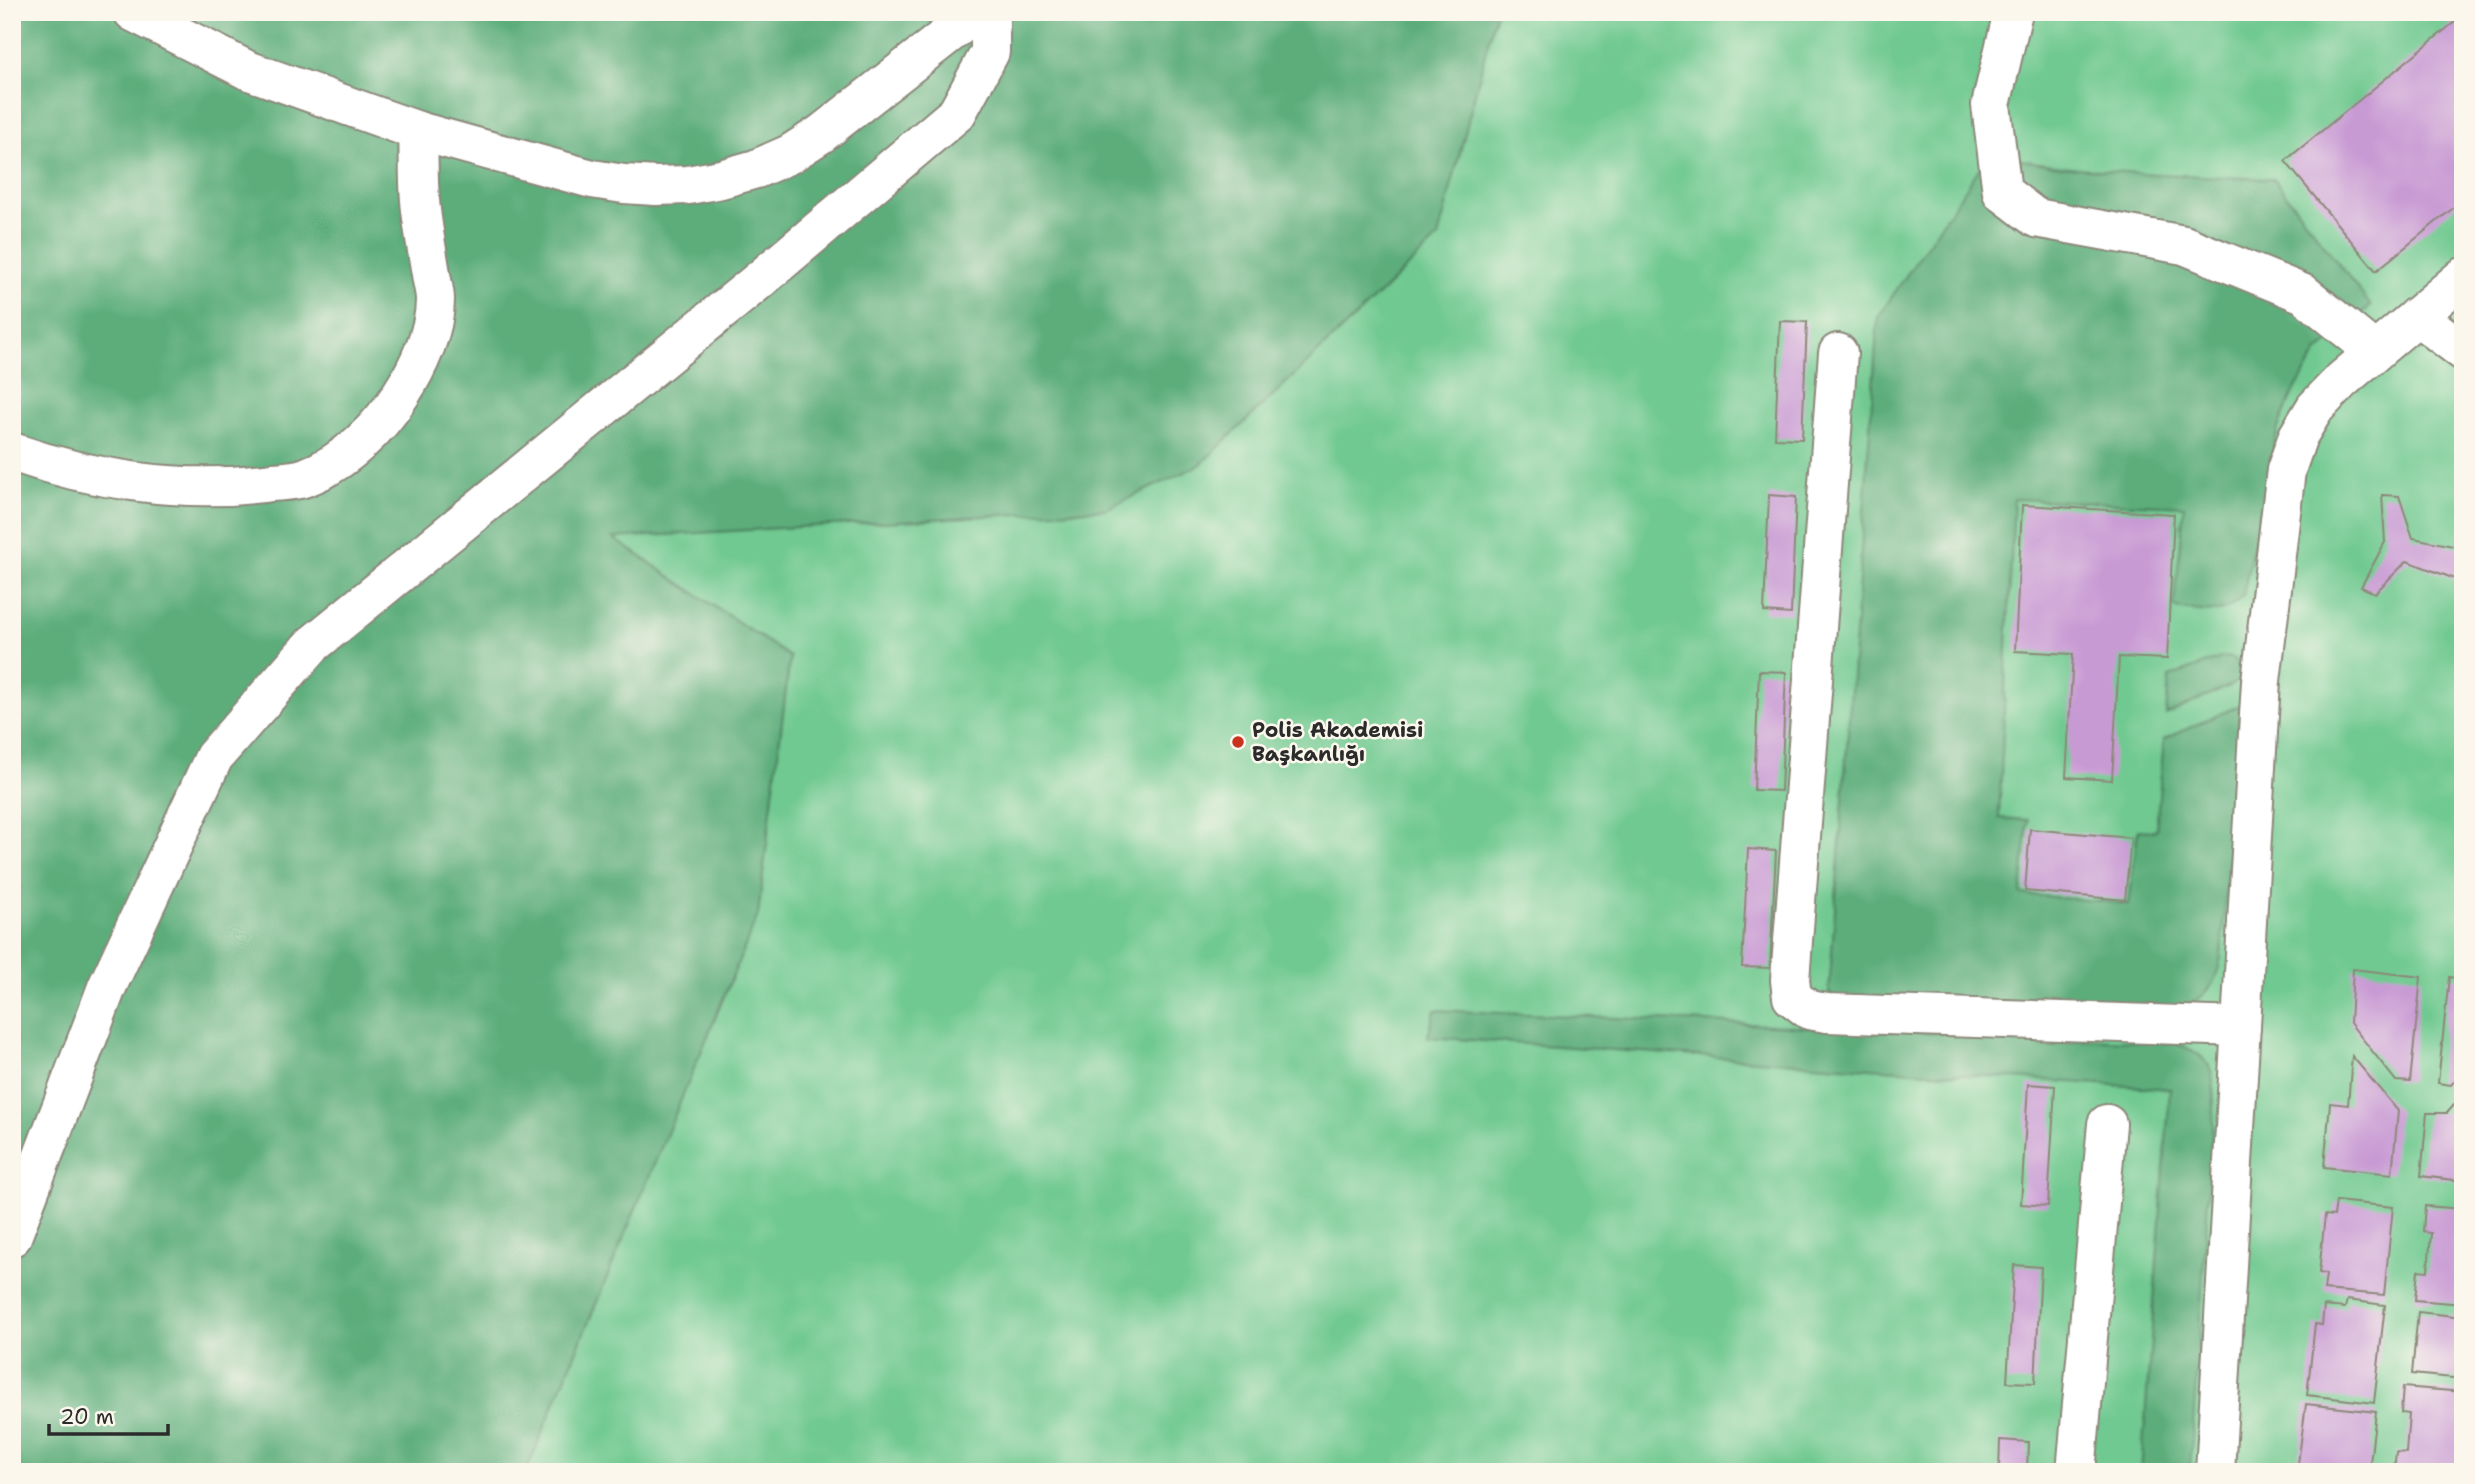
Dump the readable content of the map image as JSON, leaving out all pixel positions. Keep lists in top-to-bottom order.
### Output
{
  "places": ["Polis Akademisi Başkanlığı"],
  "scale_bar": "20 m"
}
